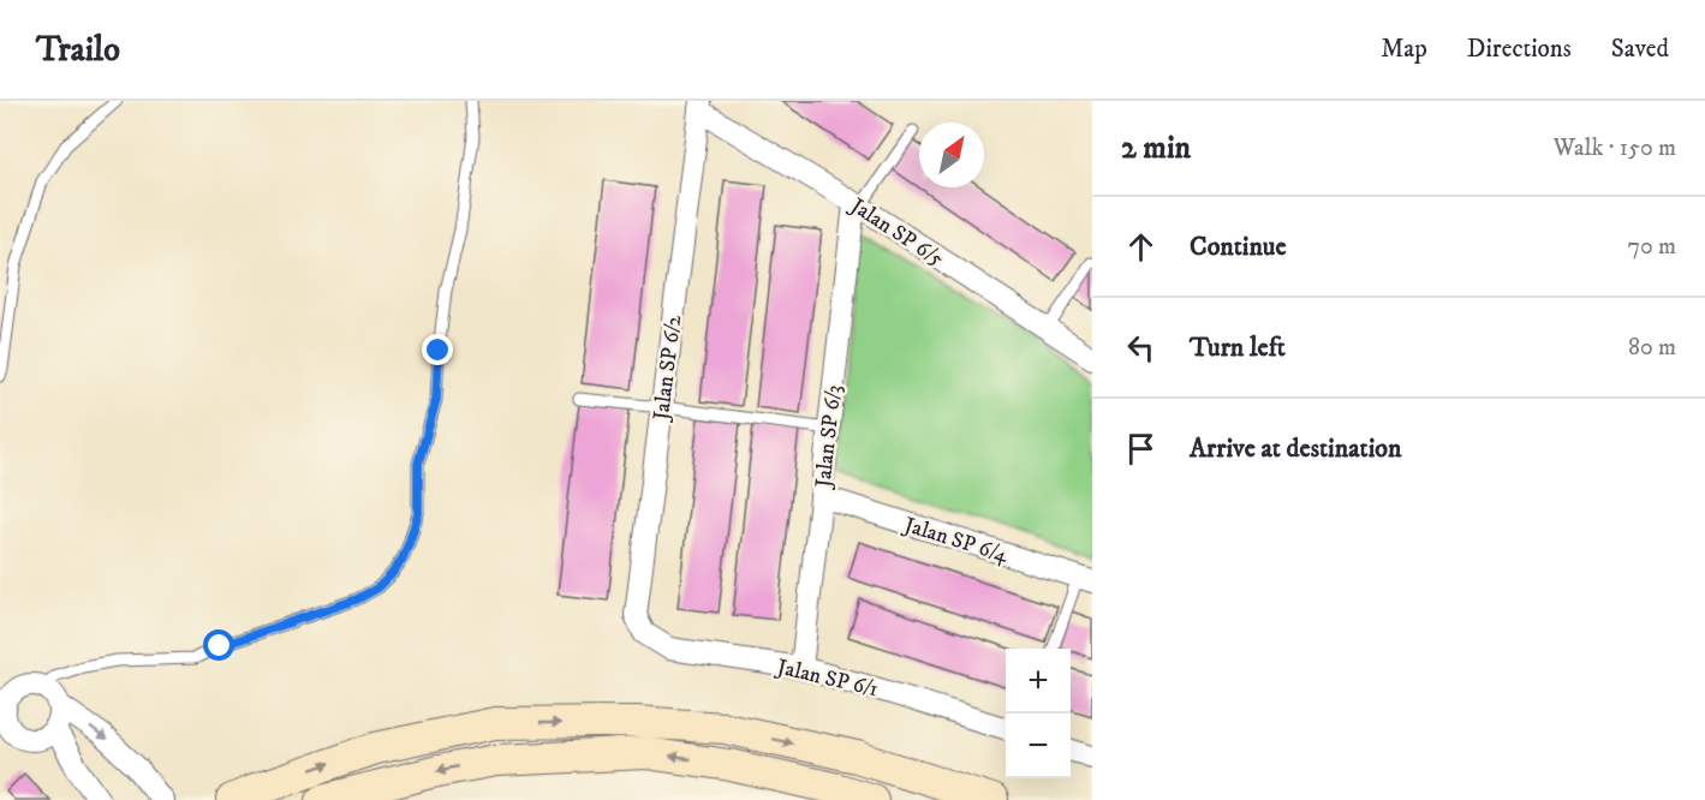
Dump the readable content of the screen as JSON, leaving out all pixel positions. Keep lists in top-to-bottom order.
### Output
{
  "streets": {
    "street": [
      "Jalan SP 6/5",
      "Jalan SP 6/2",
      "Jalan SP 6/3",
      "Jalan SP 6/4",
      "Jalan SP 6/1"
    ]
  },
  "crossings": [
    ["Jalan SP 6/5", "Jalan SP 6/2"],
    ["Jalan SP 6/5", "Jalan SP 6/3"],
    ["Jalan SP 6/2", "Jalan SP 6/1"],
    ["Jalan SP 6/3", "Jalan SP 6/4"],
    ["Jalan SP 6/3", "Jalan SP 6/1"]
  ],
  "north": "top right",
  "page": {
    "header": "Trailo",
    "nav": ["Map", "Directions", "Saved"],
    "heading": ["2 min", "Walk · 150 m"],
    "list": [
      ["Continue", "70 m"],
      ["Turn left", "80 m"],
      "Arrive at destination"
    ],
    "map_buttons": ["+", "−"]
  }
}
